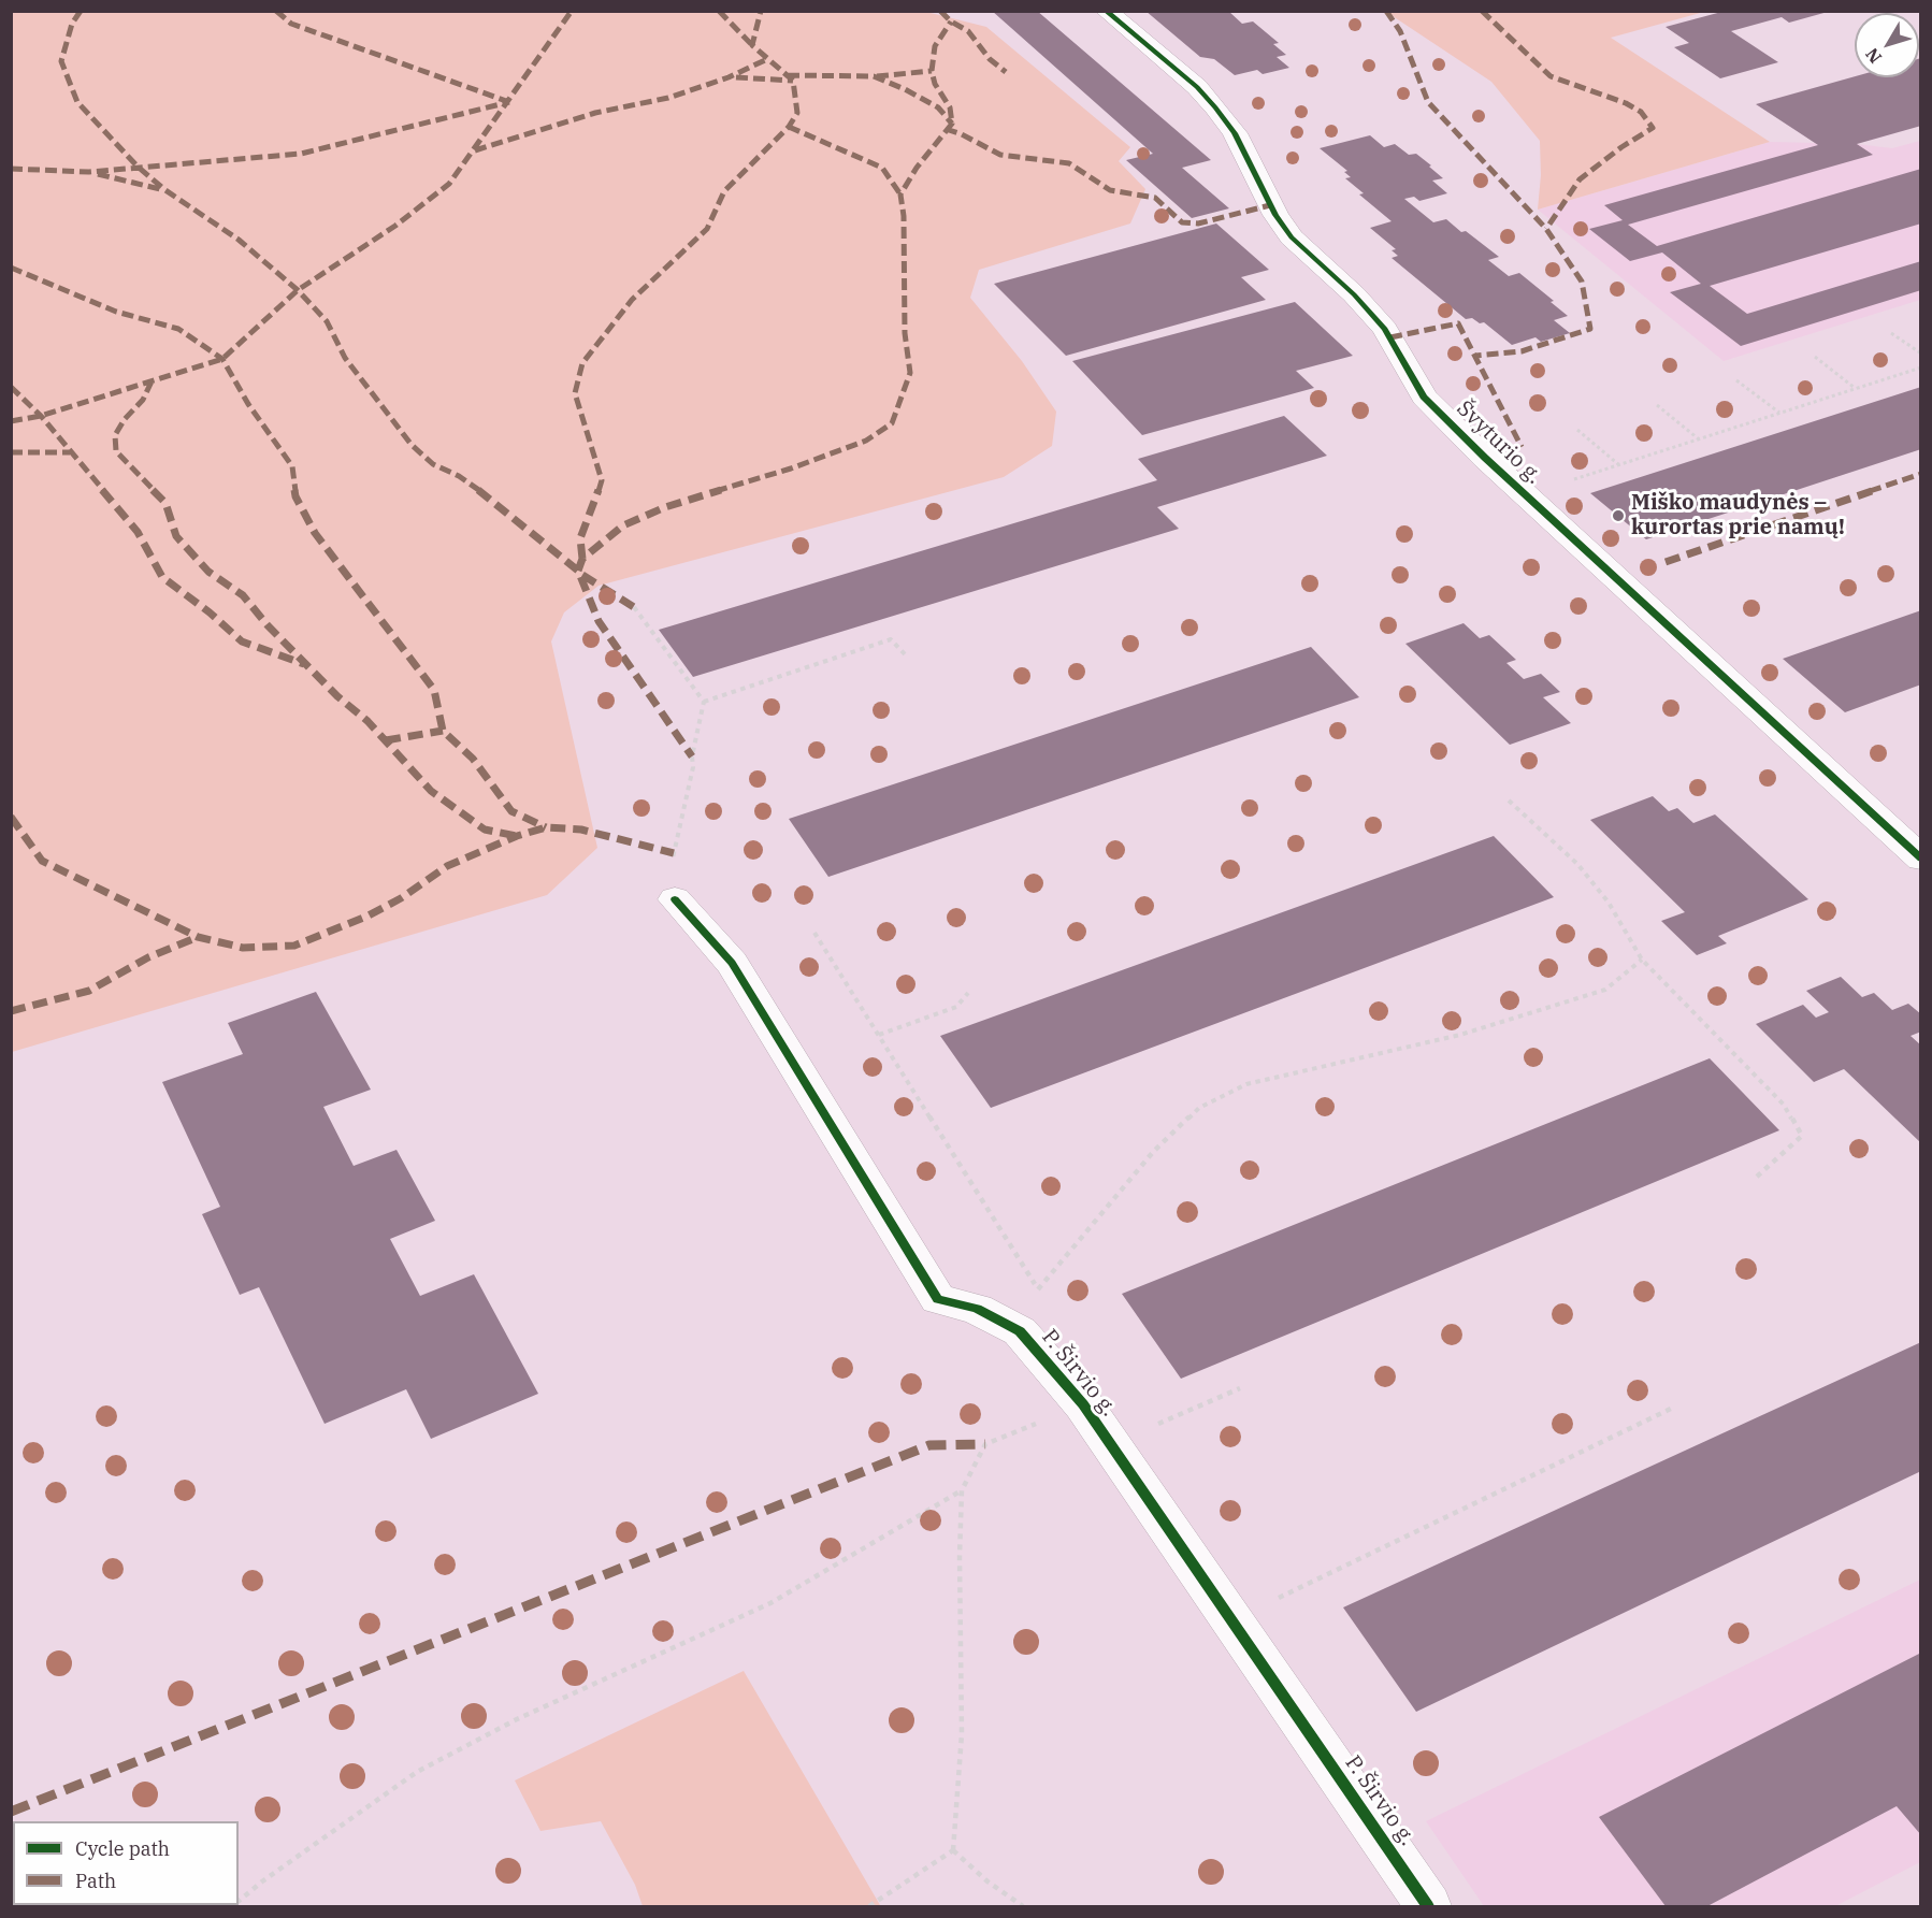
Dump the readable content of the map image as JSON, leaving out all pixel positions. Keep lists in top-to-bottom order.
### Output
{
  "streets": {
    "street": ["Švyturio g.", "P. Širvio g."]
  },
  "places": ["Miško maudynės – kurortas prie namų!"],
  "legend": ["Cycle path", "Path"],
  "north": "bottom left"
}
